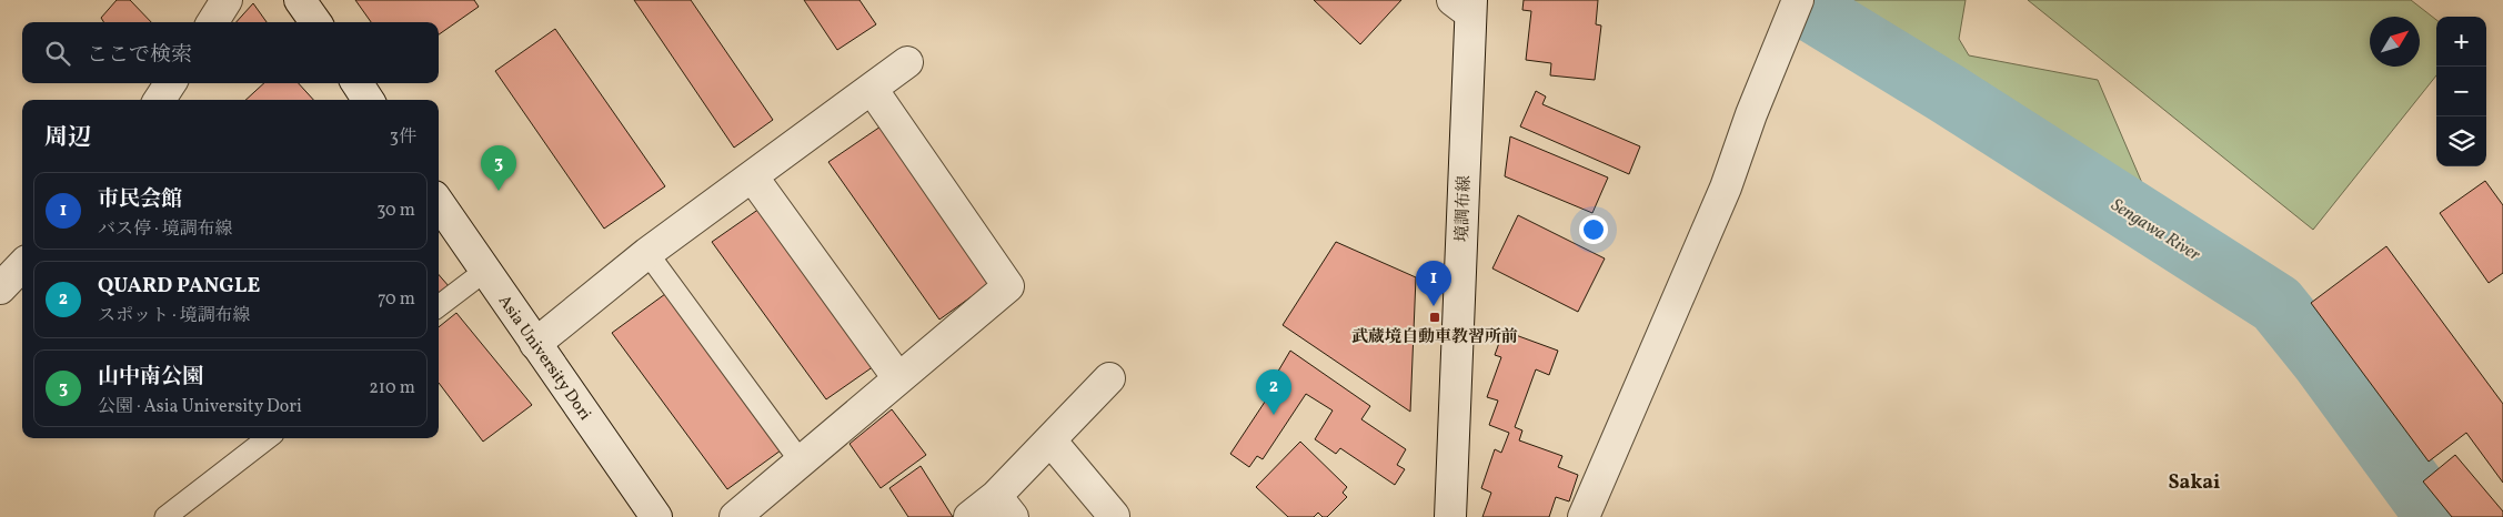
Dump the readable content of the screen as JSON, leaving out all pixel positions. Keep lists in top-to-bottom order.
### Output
{
  "streets": {
    "street": ["境調布線", "Asia University Dori"]
  },
  "districts": ["Sakai"],
  "water": ["Sengawa River"],
  "places": {
    "transit": ["武蔵境自動車教習所前"]
  },
  "north": "top right",
  "page": {
    "map_buttons": ["+", "−"],
    "search": "ここで検索",
    "heading": ["周辺", "3件"],
    "pins": ["3", "1", "2"],
    "list": [
      {
        "mark": "1",
        "name": "市民会館",
        "note": "バス停 · 境調布線",
        "value": "30 m"
      },
      {
        "mark": "2",
        "name": "QUARD PANGLE",
        "note": "スポット · 境調布線",
        "value": "70 m"
      },
      {
        "mark": "3",
        "name": "山中南公園",
        "note": "公園 · Asia University Dori",
        "value": "210 m"
      }
    ]
  }
}
